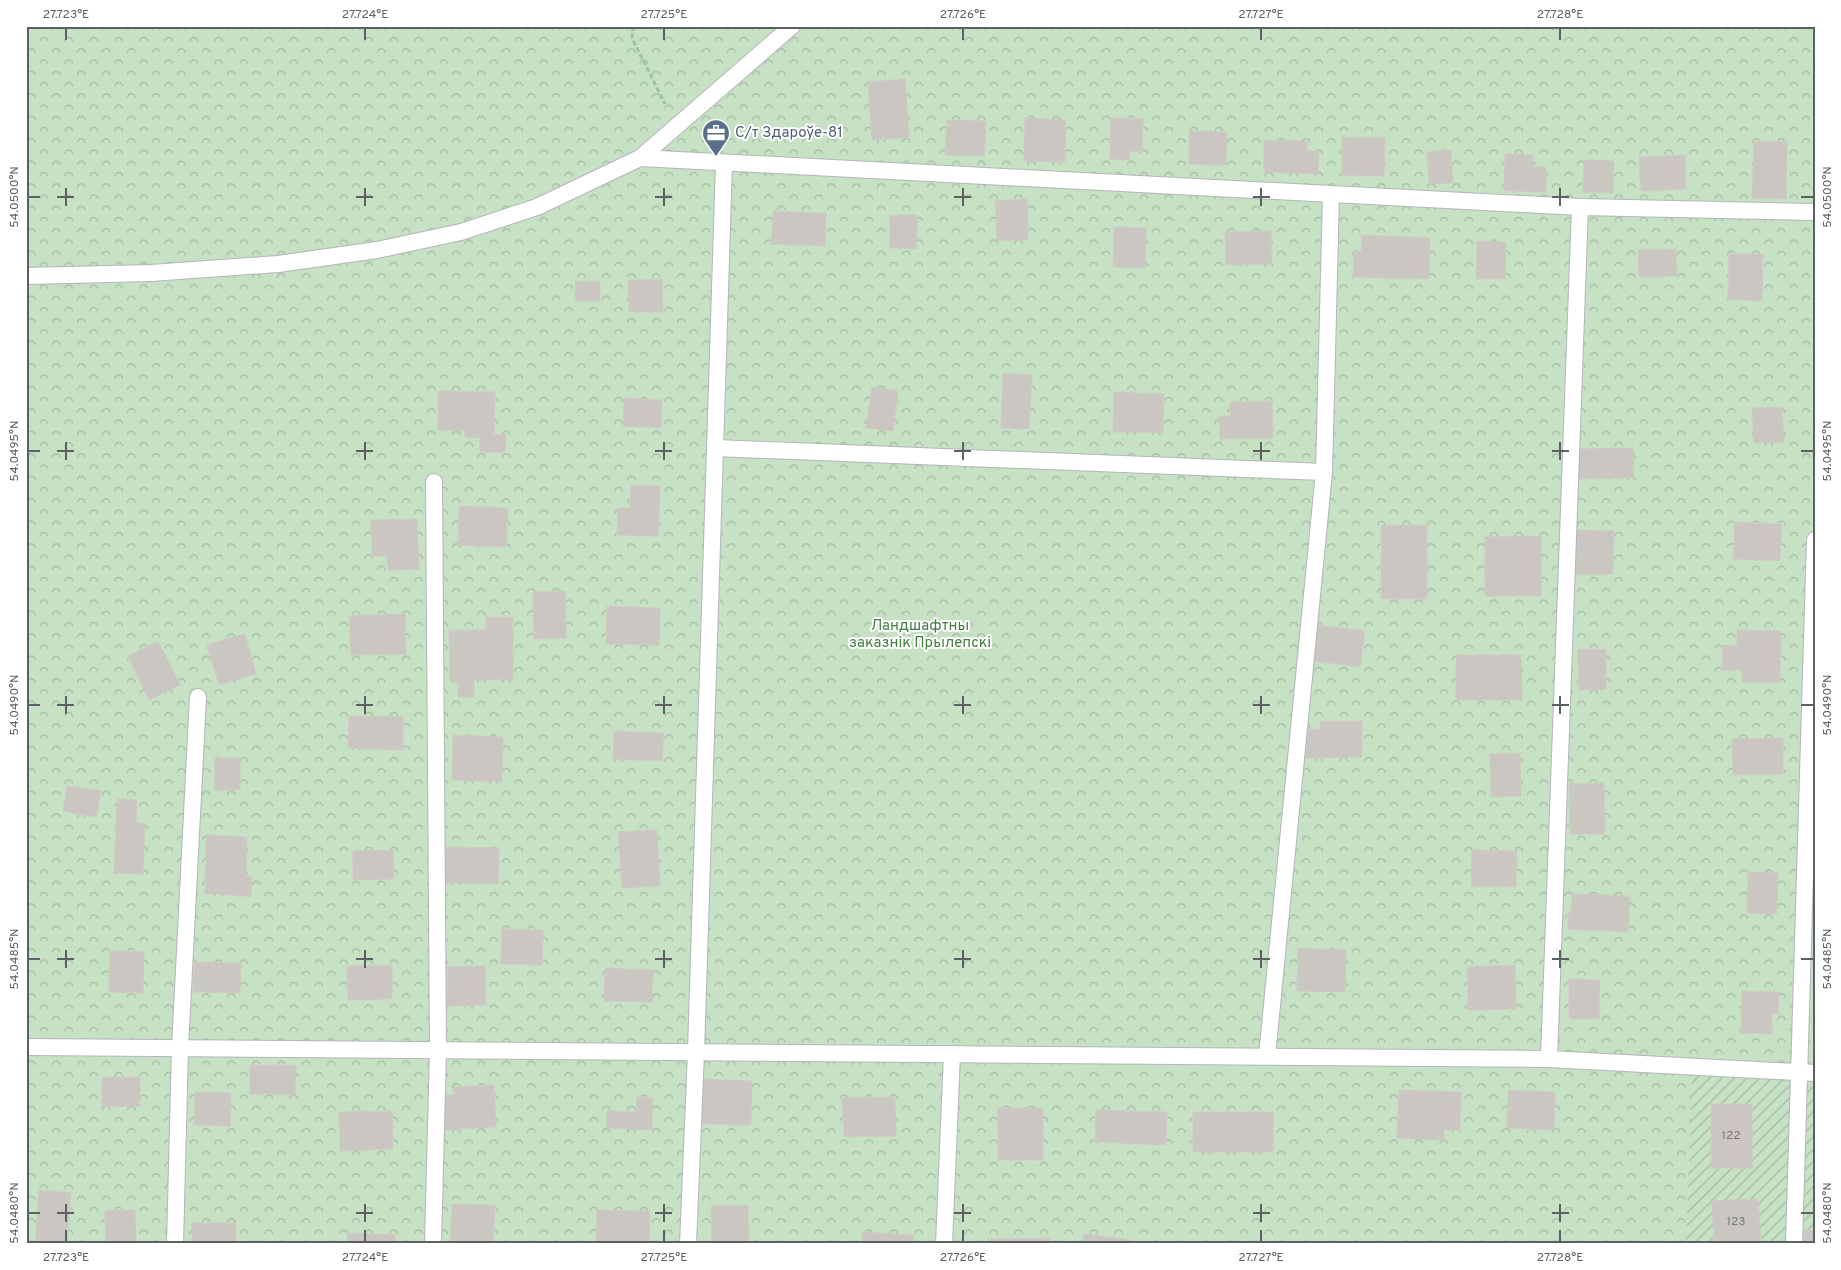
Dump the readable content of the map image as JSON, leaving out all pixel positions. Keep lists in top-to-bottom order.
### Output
{
  "parks": ["Ландшафтны заказнік Прылепскі"],
  "places": {
    "office": ["С/т Здароўе-81"]
  },
  "house_numbers": ["122", "123"],
  "coordinates": [
    "27.723°E",
    "27.724°E",
    "27.725°E",
    "27.726°E",
    "27.727°E",
    "27.728°E",
    "54.0500°N",
    "54.0495°N",
    "54.0490°N",
    "54.0485°N",
    "54.0480°N"
  ]
}
